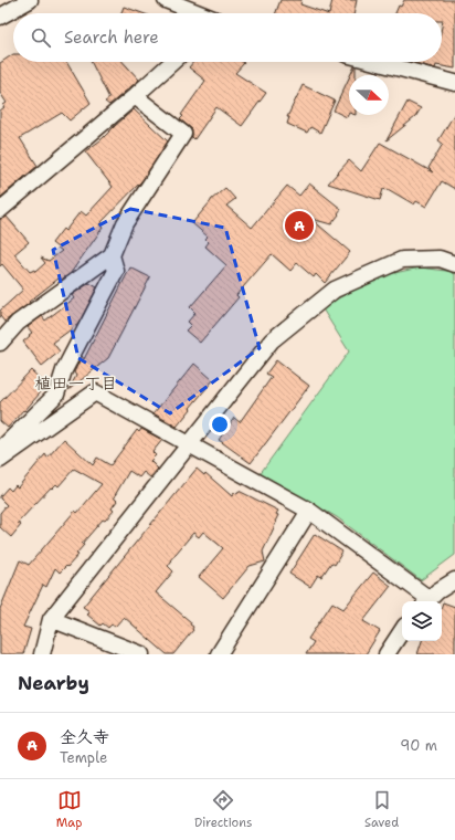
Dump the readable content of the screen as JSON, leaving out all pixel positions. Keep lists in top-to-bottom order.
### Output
{
  "districts": ["植田一丁目"],
  "north": "right",
  "page": {
    "search": "Search here",
    "pins": "A",
    "heading": "Nearby",
    "list": [
      {
        "mark": "A",
        "name": "全久寺",
        "note": "Temple",
        "value": "90 m"
      }
    ],
    "nav": ["Map", "Directions", "Saved"]
  }
}
